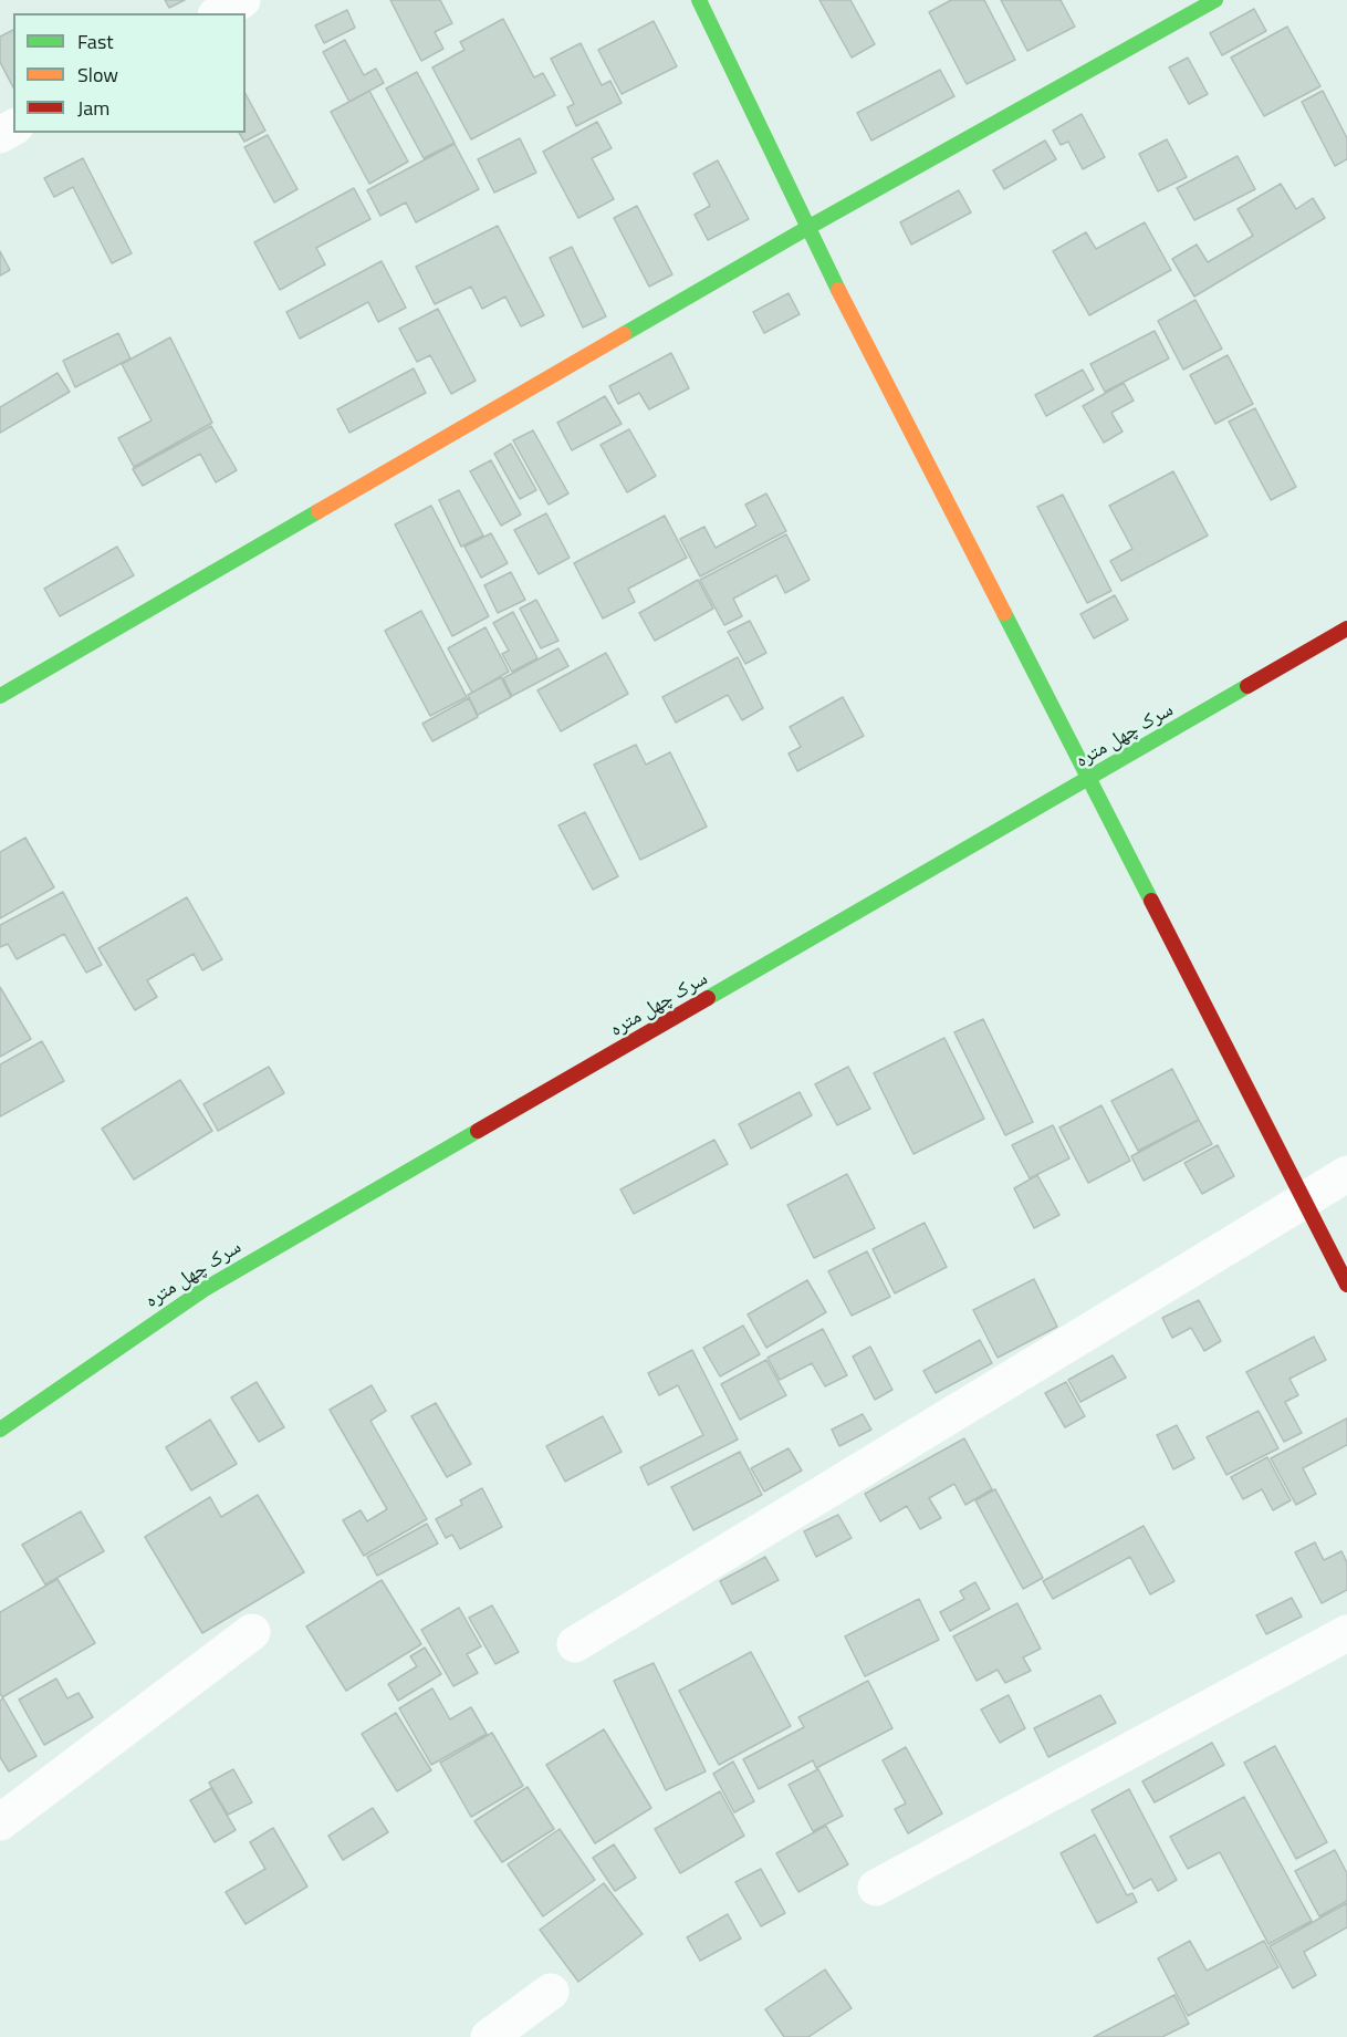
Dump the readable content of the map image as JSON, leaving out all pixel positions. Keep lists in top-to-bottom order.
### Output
{
  "streets": {
    "street": ["سرک چهل متره"]
  },
  "legend": ["Fast", "Slow", "Jam"]
}
